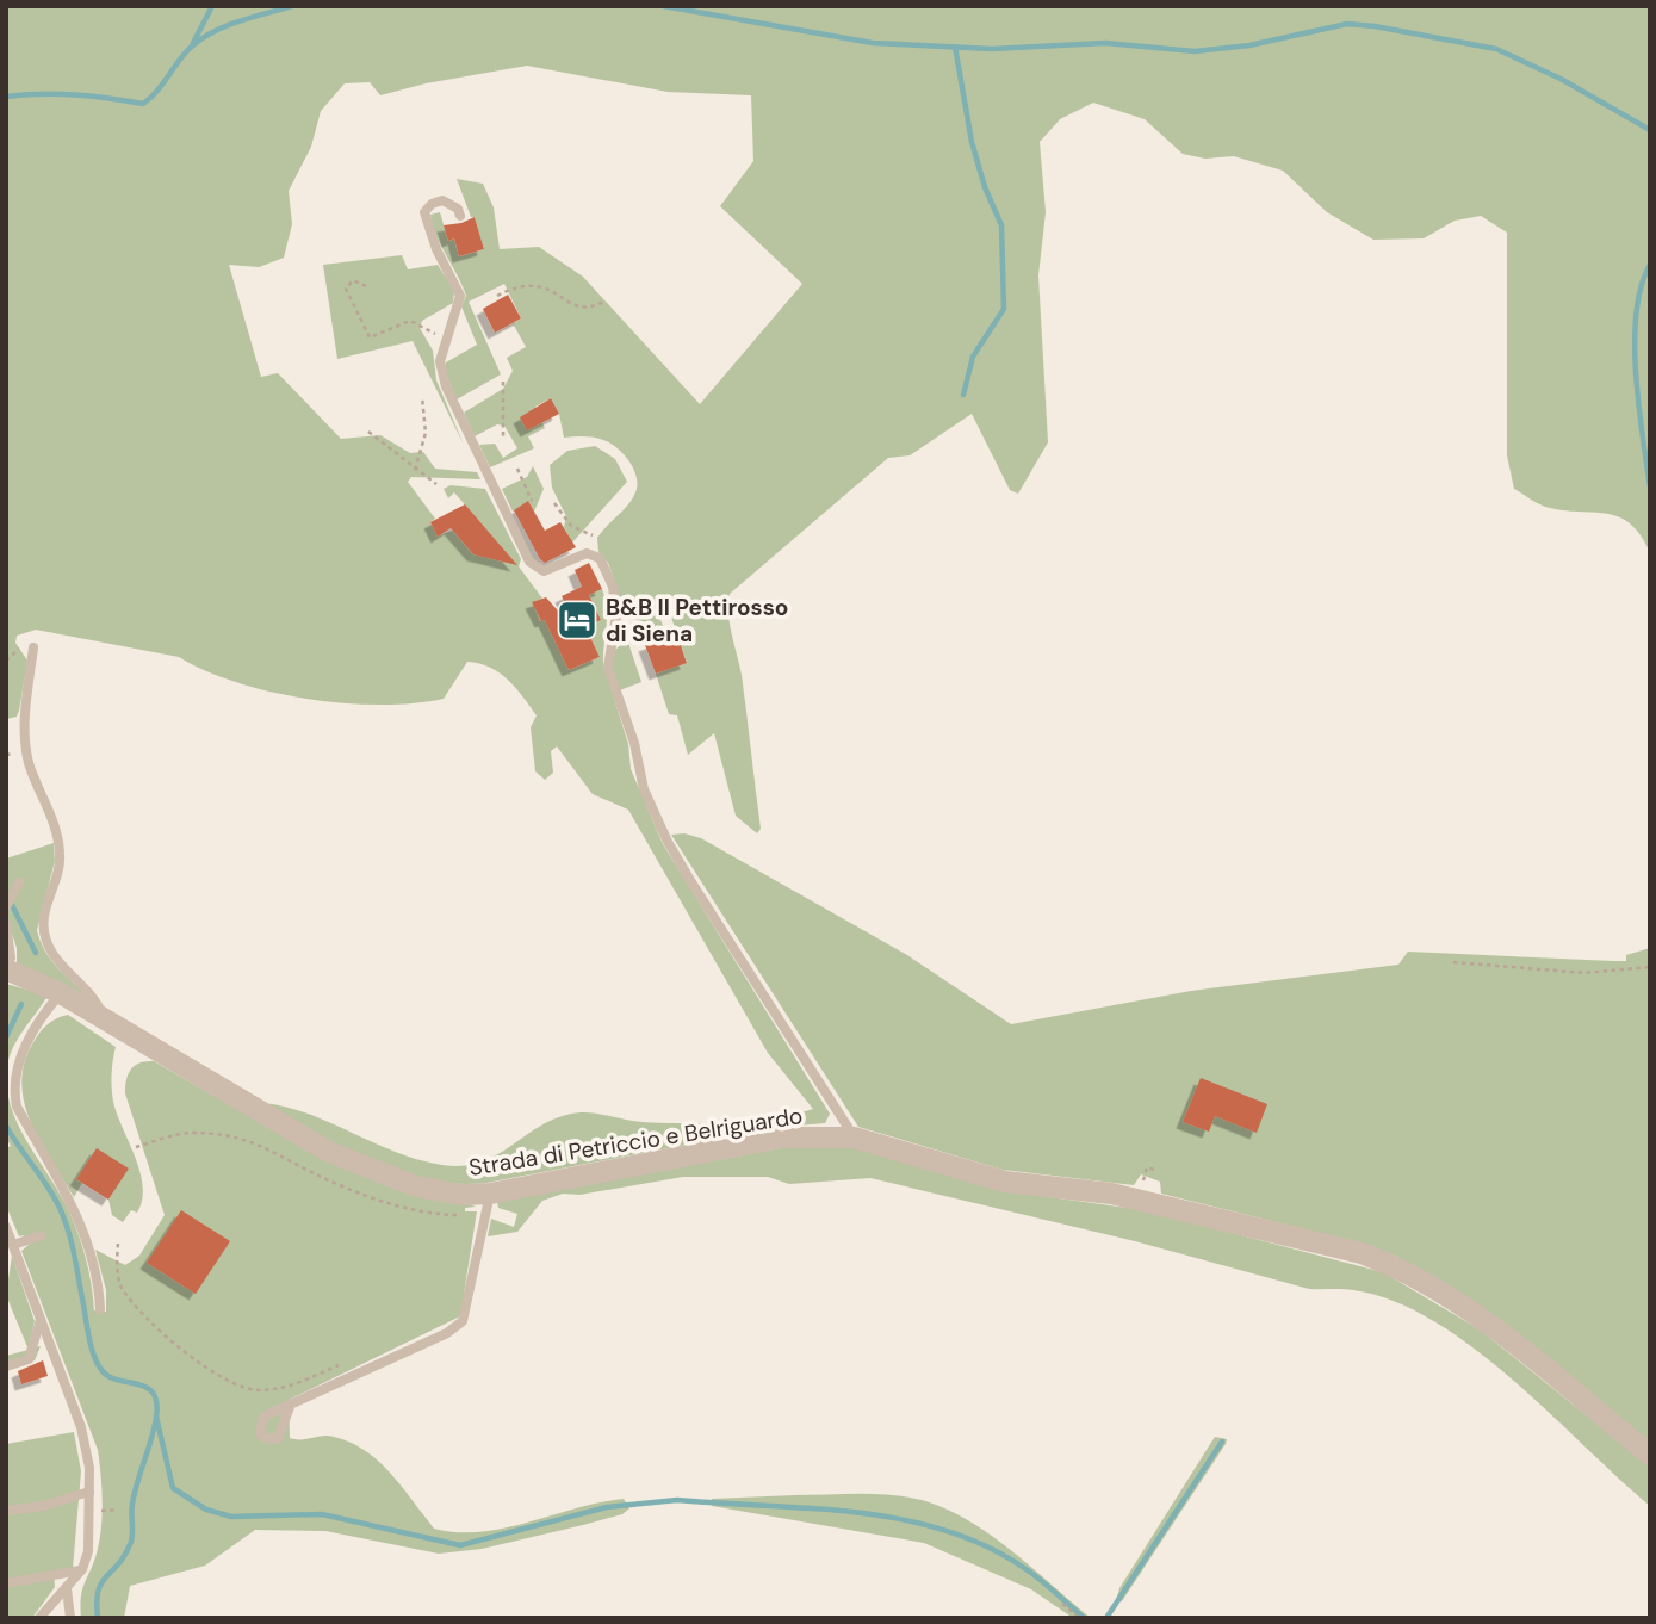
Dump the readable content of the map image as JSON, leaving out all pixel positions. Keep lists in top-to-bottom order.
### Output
{
  "streets": {
    "street": ["Strada di Petriccio e Belriguardo"]
  },
  "places": {
    "hotel": ["B&B Il Pettirosso di Siena"]
  }
}
